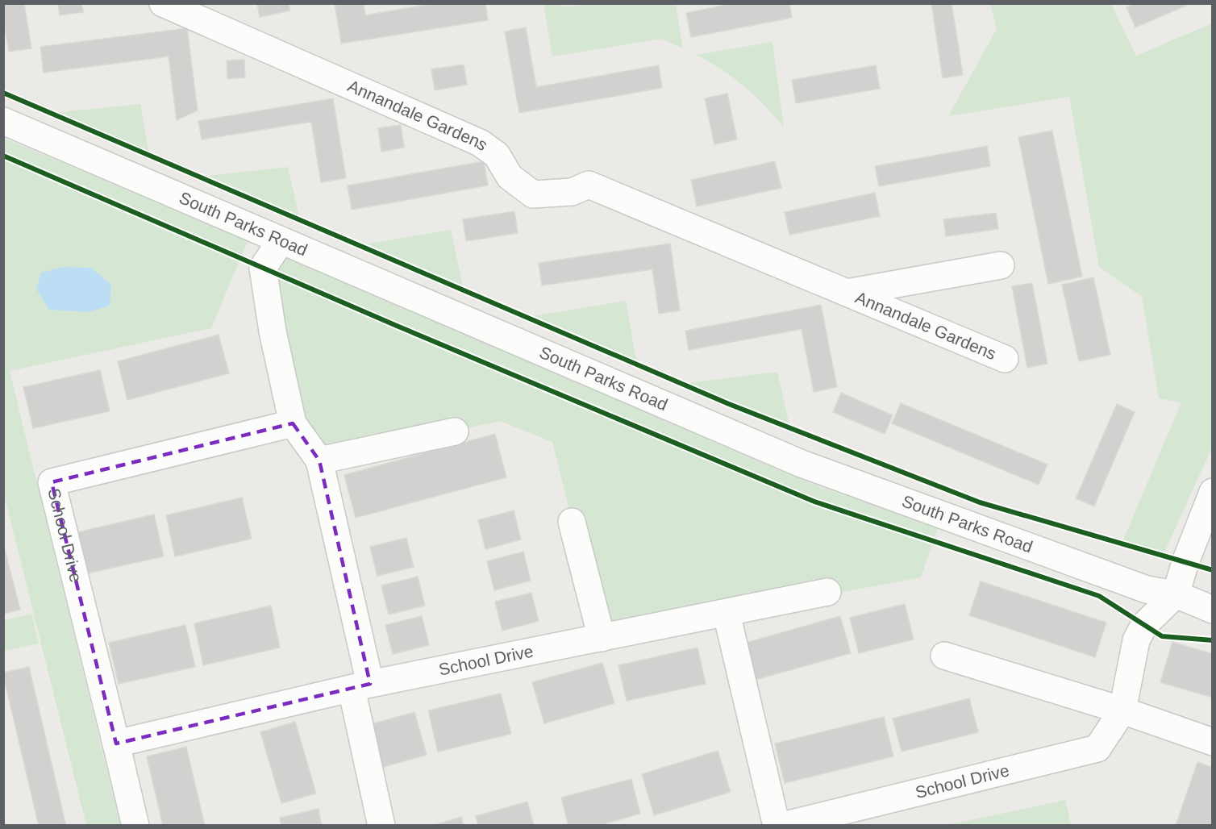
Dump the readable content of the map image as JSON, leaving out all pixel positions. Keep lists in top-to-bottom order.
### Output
{
  "streets": {
    "street": ["Annandale Gardens", "South Parks Road", "School Drive"]
  },
  "crossings": [
    ["South Parks Road", "School Drive"]
  ]
}
